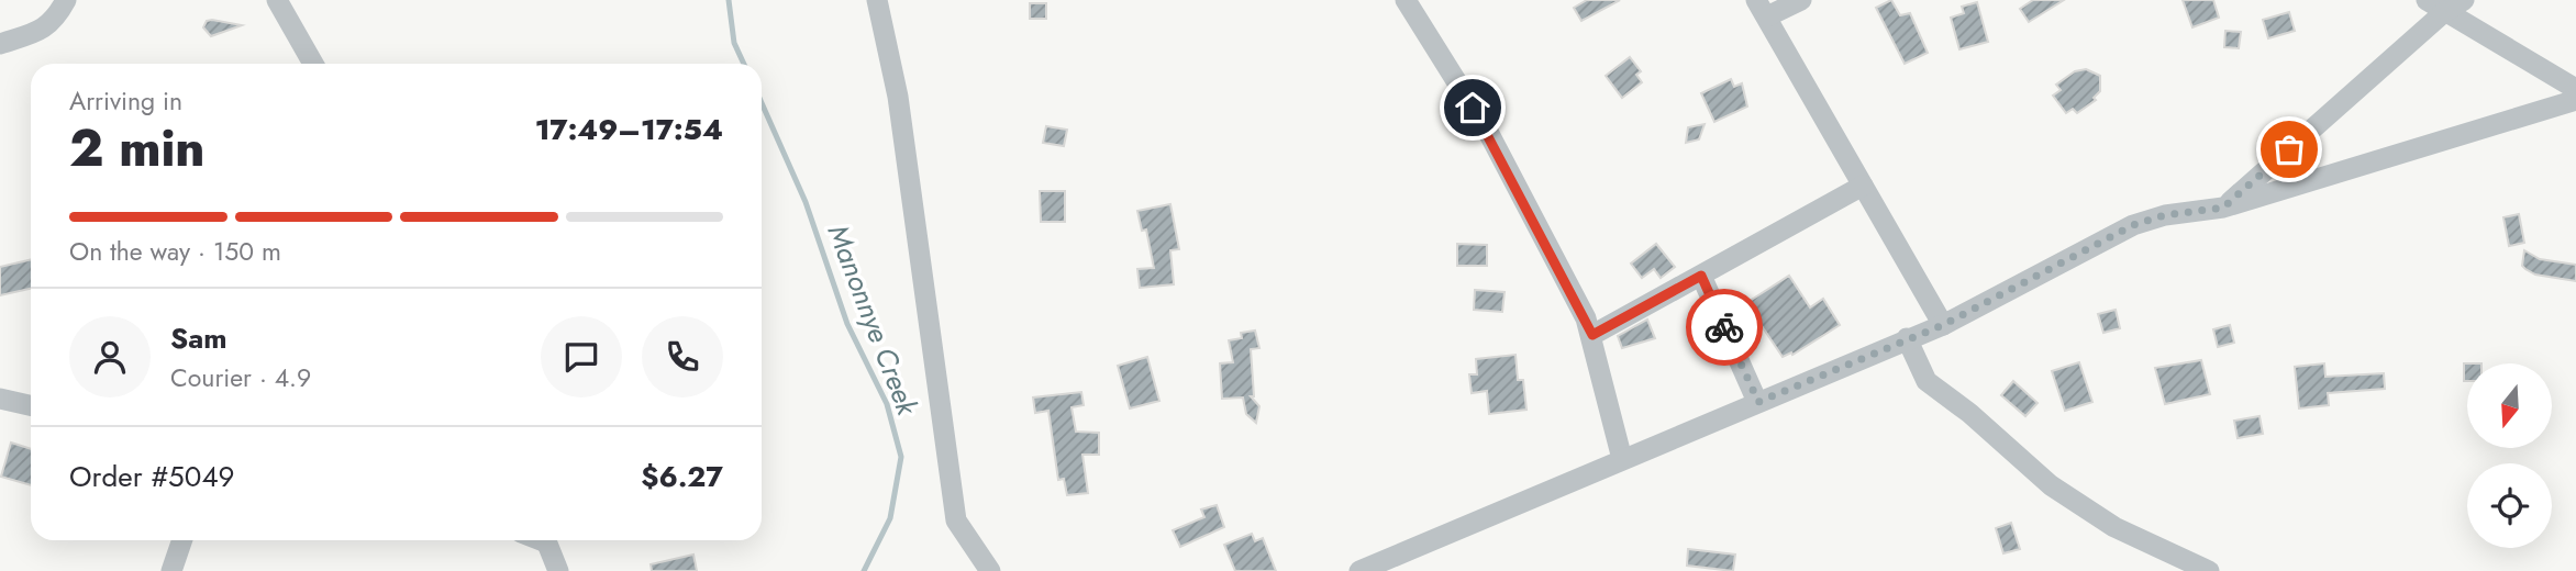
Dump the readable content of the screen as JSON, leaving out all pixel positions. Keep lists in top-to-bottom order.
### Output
{
  "water": ["Manonnye Creek"],
  "north": "bottom",
  "page": {
    "heading": ["2 min", "Arriving in", "17:49–17:54"],
    "panel": [
      "Sam",
      "Courier · 4.9",
      "Order #5049",
      "$6.27"
    ],
    "bar": "On the way · 150 m"
  }
}
